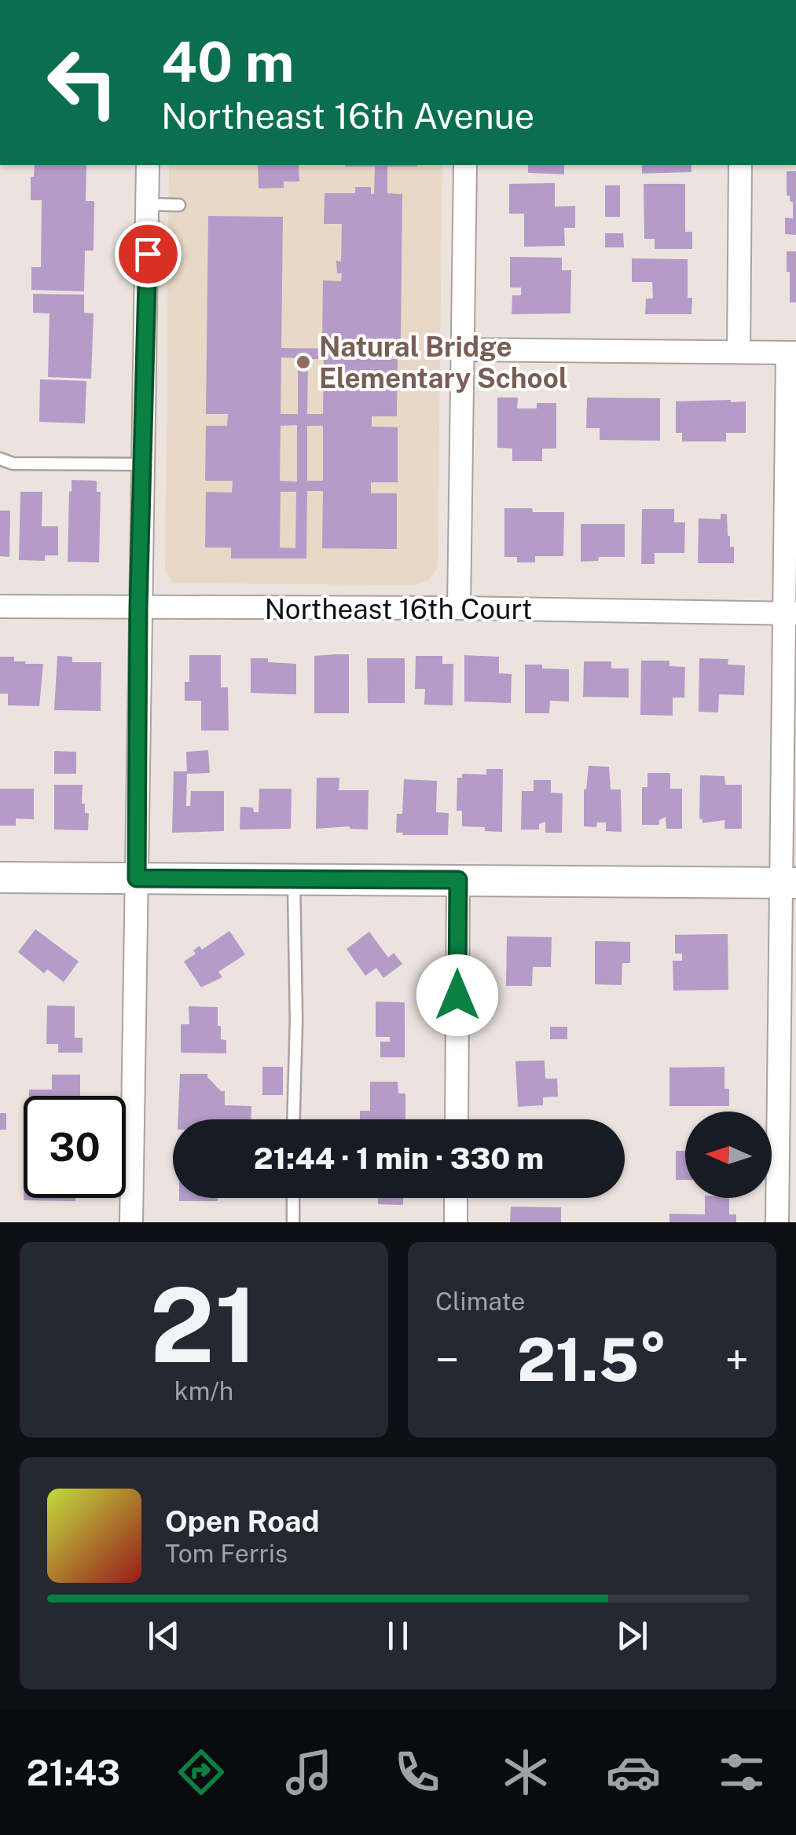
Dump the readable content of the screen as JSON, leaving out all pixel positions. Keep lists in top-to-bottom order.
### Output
{
  "streets": {
    "street": ["Northeast 16th Court"]
  },
  "places": ["Natural Bridge Elementary School"],
  "north": "left",
  "page": {
    "turn": ["40 m", "Northeast 16th Avenue"],
    "limit": "30",
    "trip": "21:44 · 1 min · 330 m",
    "tile": [
      ["21", "km/h"],
      "Climate"
    ],
    "heat": ["−", "21.5°", "+"],
    "song": ["Open Road", "Tom Ferris"],
    "tabs": "21:43"
  }
}
